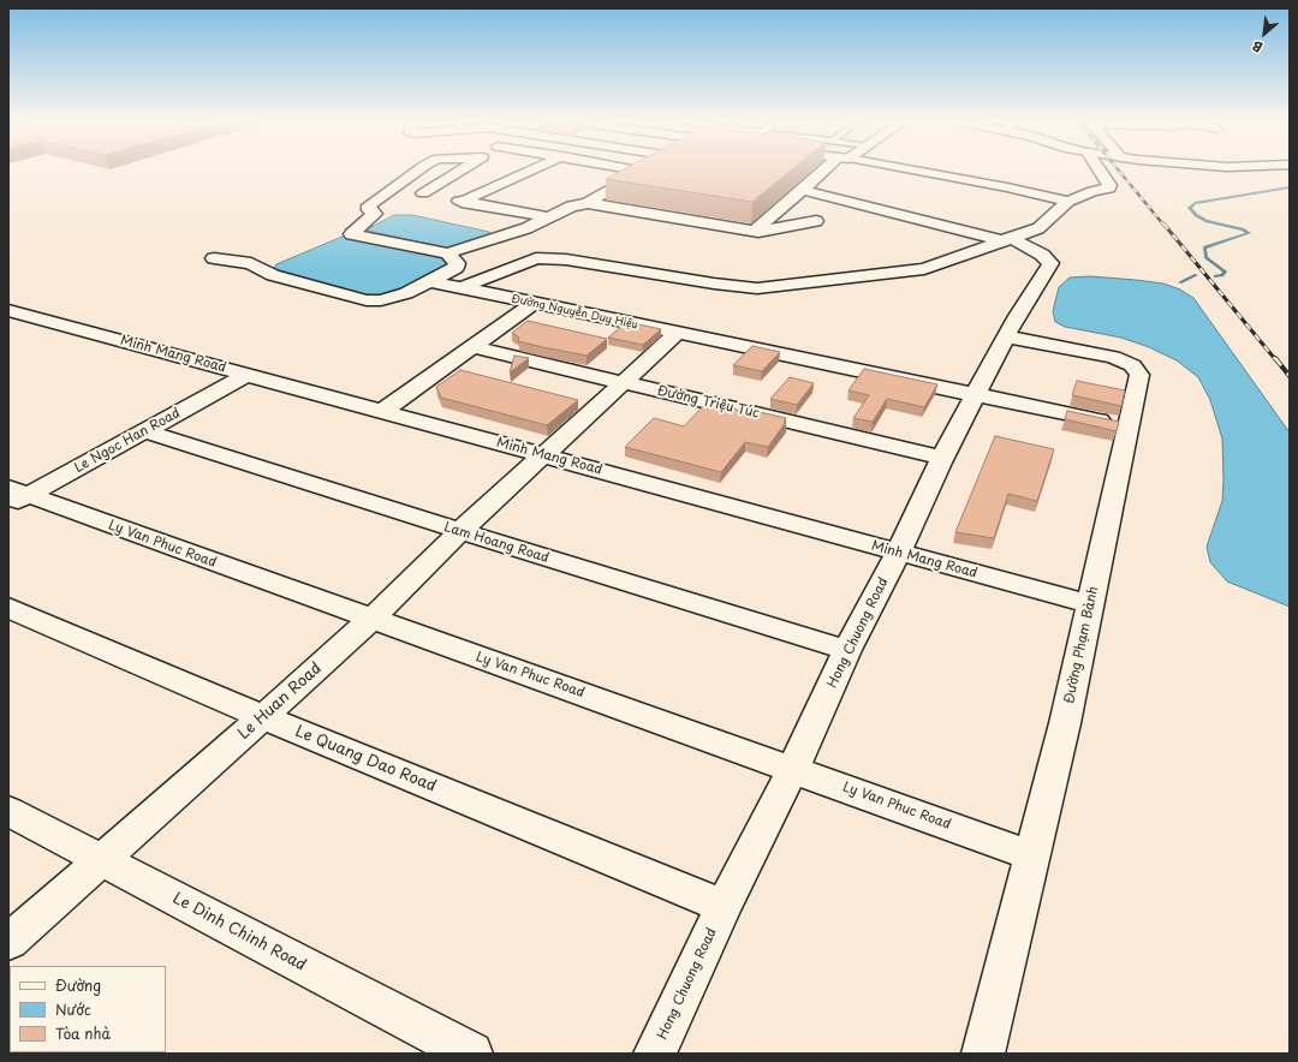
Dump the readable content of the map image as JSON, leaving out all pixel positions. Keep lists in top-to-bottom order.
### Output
{
  "streets": {
    "street": [
      "Đường Nguyễn Duy Hiệu",
      "Minh Mang Road",
      "Đường Triệu Túc",
      "Le Ngoc Han Road",
      "Lam Hoang Road",
      "Ly Van Phuc Road",
      "Hong Chuong Road",
      "Đường Phạm Bành",
      "Le Huan Road",
      "Le Quang Dao Road",
      "Le Dinh Chinh Road"
    ]
  },
  "crossings": [
    ["Đường Nguyễn Duy Hiệu", "Hong Chuong Road"],
    ["Đường Nguyễn Duy Hiệu", "Đường Phạm Bành"],
    ["Đường Nguyễn Duy Hiệu", "Le Huan Road"],
    ["Minh Mang Road", "Le Ngoc Han Road"],
    ["Minh Mang Road", "Hong Chuong Road"],
    ["Minh Mang Road", "Đường Phạm Bành"],
    ["Minh Mang Road", "Le Huan Road"],
    ["Đường Triệu Túc", "Hong Chuong Road"],
    ["Đường Triệu Túc", "Le Huan Road"],
    ["Le Ngoc Han Road", "Lam Hoang Road"],
    ["Le Ngoc Han Road", "Ly Van Phuc Road"],
    ["Lam Hoang Road", "Hong Chuong Road"],
    ["Lam Hoang Road", "Le Huan Road"],
    ["Ly Van Phuc Road", "Hong Chuong Road"],
    ["Ly Van Phuc Road", "Đường Phạm Bành"],
    ["Ly Van Phuc Road", "Le Huan Road"],
    ["Hong Chuong Road", "Đường Phạm Bành"],
    ["Hong Chuong Road", "Le Quang Dao Road"],
    ["Le Huan Road", "Le Quang Dao Road"],
    ["Le Huan Road", "Le Dinh Chinh Road"]
  ],
  "legend": ["Đường", "Nước", "Tòa nhà"],
  "north": "bottom left"
}
